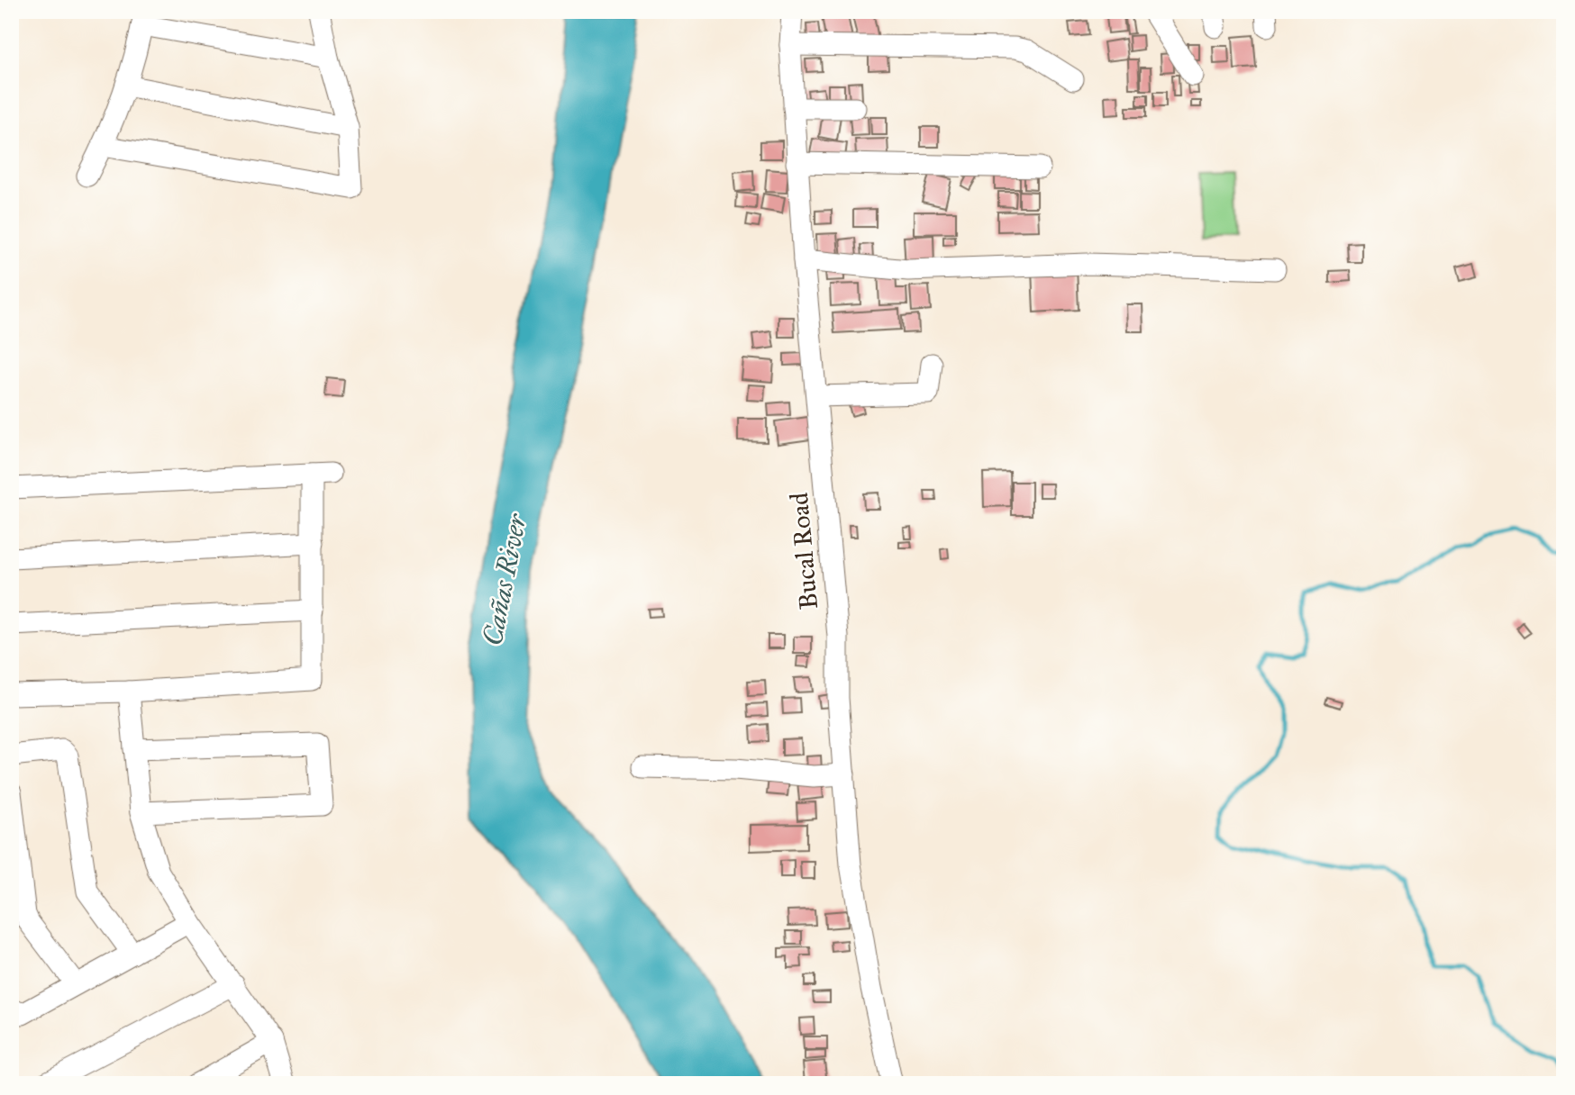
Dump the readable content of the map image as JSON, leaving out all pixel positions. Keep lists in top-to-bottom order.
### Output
{
  "streets": {
    "street": ["Bucal Road"]
  },
  "water": ["Cañas River"]
}
